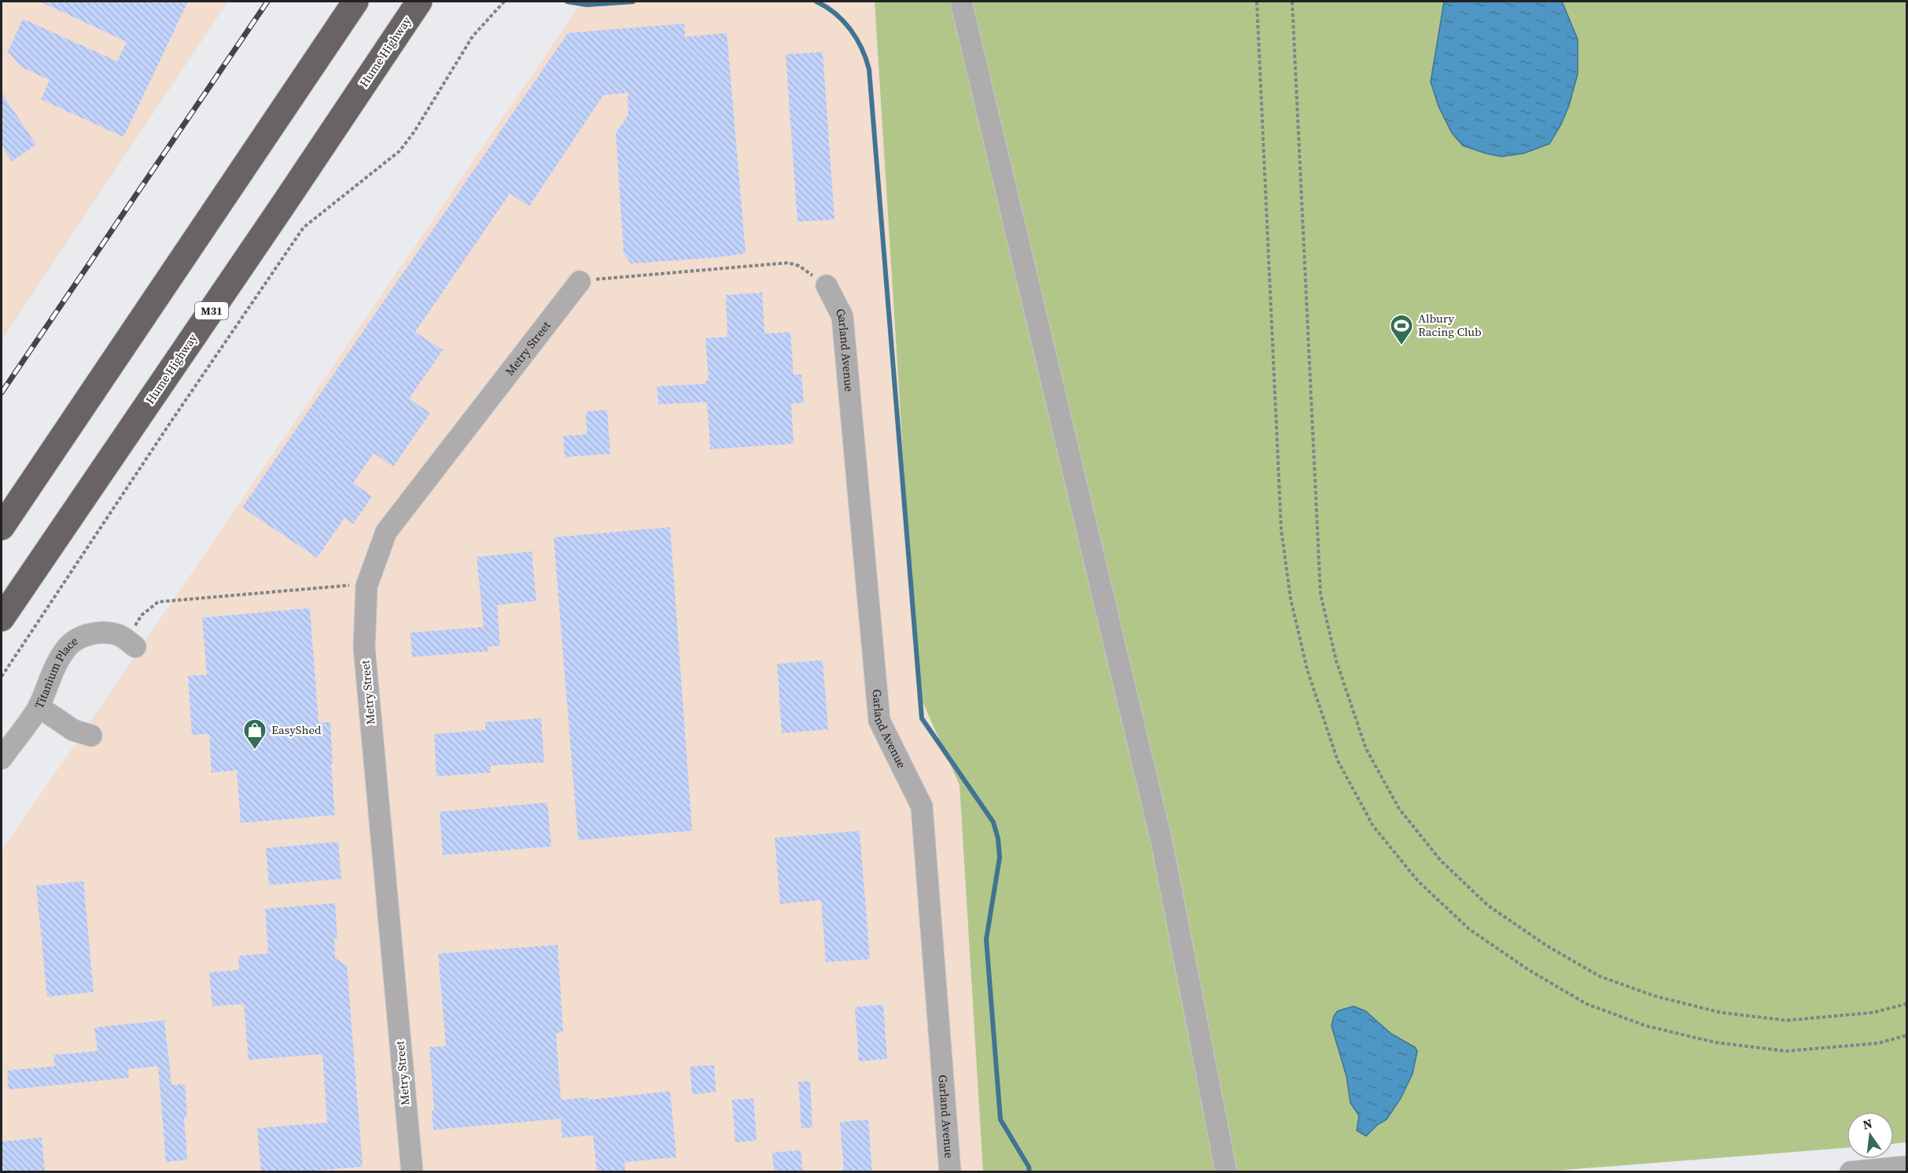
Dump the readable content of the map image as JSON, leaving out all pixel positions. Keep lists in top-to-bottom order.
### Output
{
  "streets": {
    "highway": ["Hume Highway", "M31"],
    "street": ["Metry Street", "Garland Avenue", "Titanium Place"]
  },
  "places": {
    "sports": ["Albury Racing Club"],
    "shop": ["EasyShed"]
  },
  "north": "top"
}
